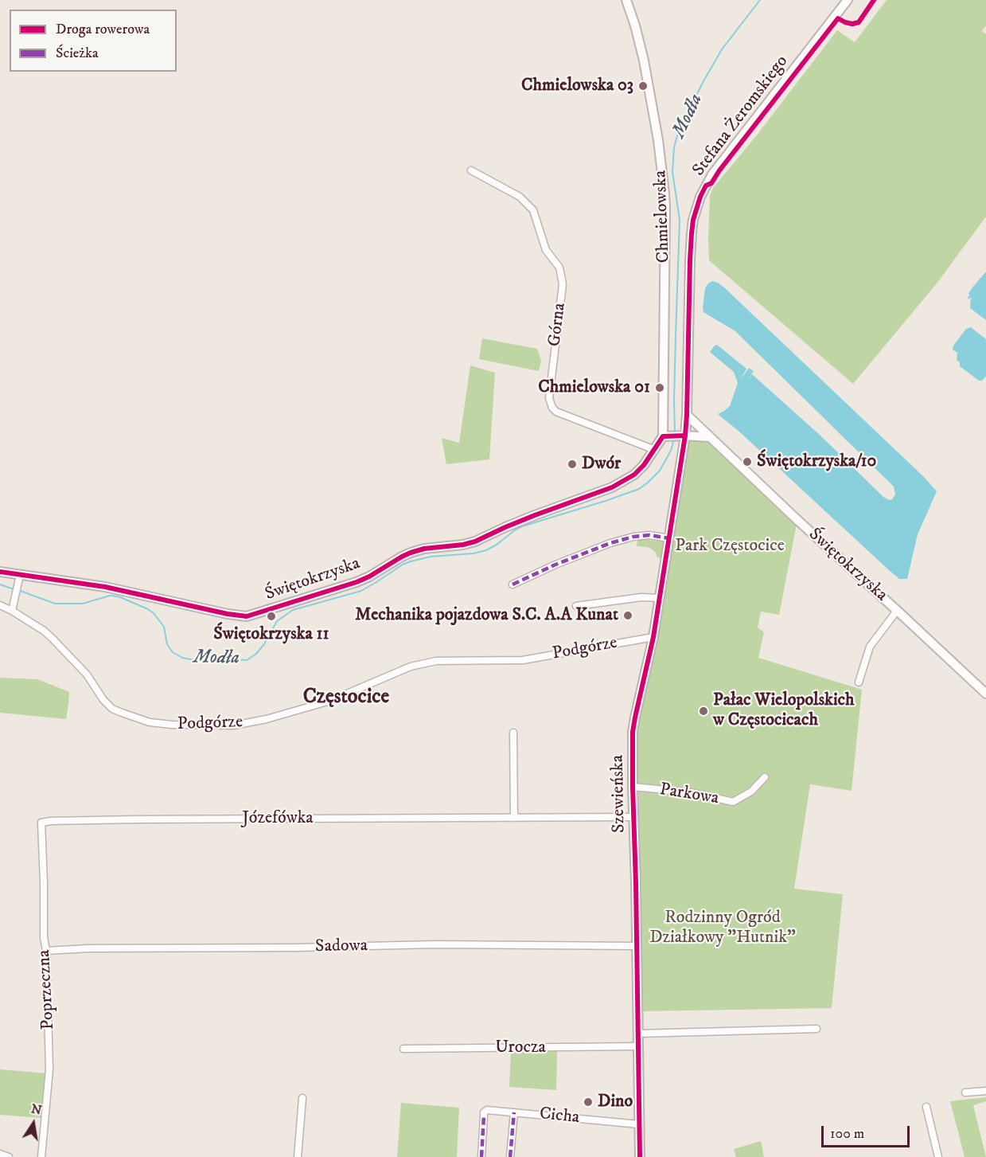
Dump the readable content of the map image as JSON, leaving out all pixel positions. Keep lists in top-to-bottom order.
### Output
{
  "streets": {
    "street": [
      "Stefana Żeromskiego",
      "Chmielowska",
      "Górna",
      "Świętokrzyska",
      "Podgórze",
      "Szewieńska",
      "Parkowa",
      "Józefówka",
      "Sadowa",
      "Poprzeczna",
      "Urocza",
      "Cicha"
    ]
  },
  "crossings": [
    ["Stefana Żeromskiego", "Chmielowska"],
    ["Stefana Żeromskiego", "Świętokrzyska"],
    ["Stefana Żeromskiego", "Szewieńska"],
    ["Chmielowska", "Świętokrzyska"],
    ["Chmielowska", "Szewieńska"],
    ["Górna", "Świętokrzyska"],
    ["Świętokrzyska", "Szewieńska"],
    ["Podgórze", "Szewieńska"],
    ["Szewieńska", "Parkowa"],
    ["Szewieńska", "Józefówka"],
    ["Szewieńska", "Sadowa"],
    ["Szewieńska", "Urocza"],
    ["Szewieńska", "Cicha"],
    ["Józefówka", "Poprzeczna"],
    ["Sadowa", "Poprzeczna"]
  ],
  "districts": ["Częstocice"],
  "water": ["Modła"],
  "parks": ["Park Częstocice", "Rodzinny Ogród Działkowy \"Hutnik\""],
  "places": [
    "Chmielowska 03",
    "Chmielowska 01",
    "Świętokrzyska/10",
    "Dwór",
    "Mechanika pojazdowa S.C. A.A Kunat",
    "Świętokrzyska 11",
    "Pałac Wielopolskich w Częstocicach",
    "Dino"
  ],
  "legend": ["Droga rowerowa", "Ścieżka"],
  "scale_bar": "100 m",
  "north": "top"
}
